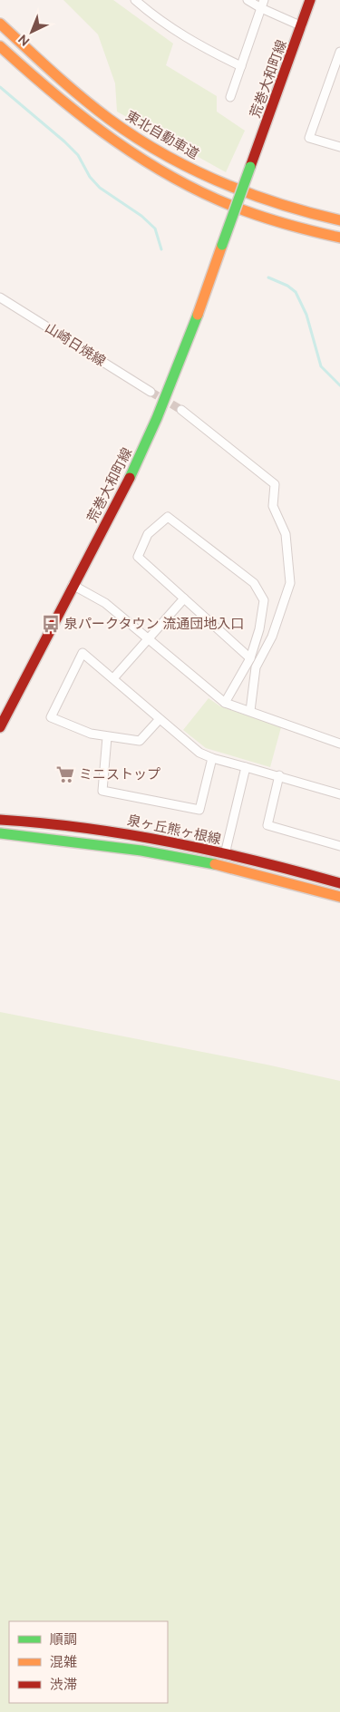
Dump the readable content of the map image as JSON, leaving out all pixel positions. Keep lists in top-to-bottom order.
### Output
{
  "streets": {
    "main road": ["荒巻大和町線", "東北自動車道", "泉ヶ丘熊ヶ根線"],
    "street": ["山崎日焼線"]
  },
  "places": {
    "bus stop": ["泉パークタウン 流通団地入口"],
    "supermarket": ["ミニストップ"]
  },
  "legend": ["順調", "混雑", "渋滞"],
  "north": "bottom left"
}
